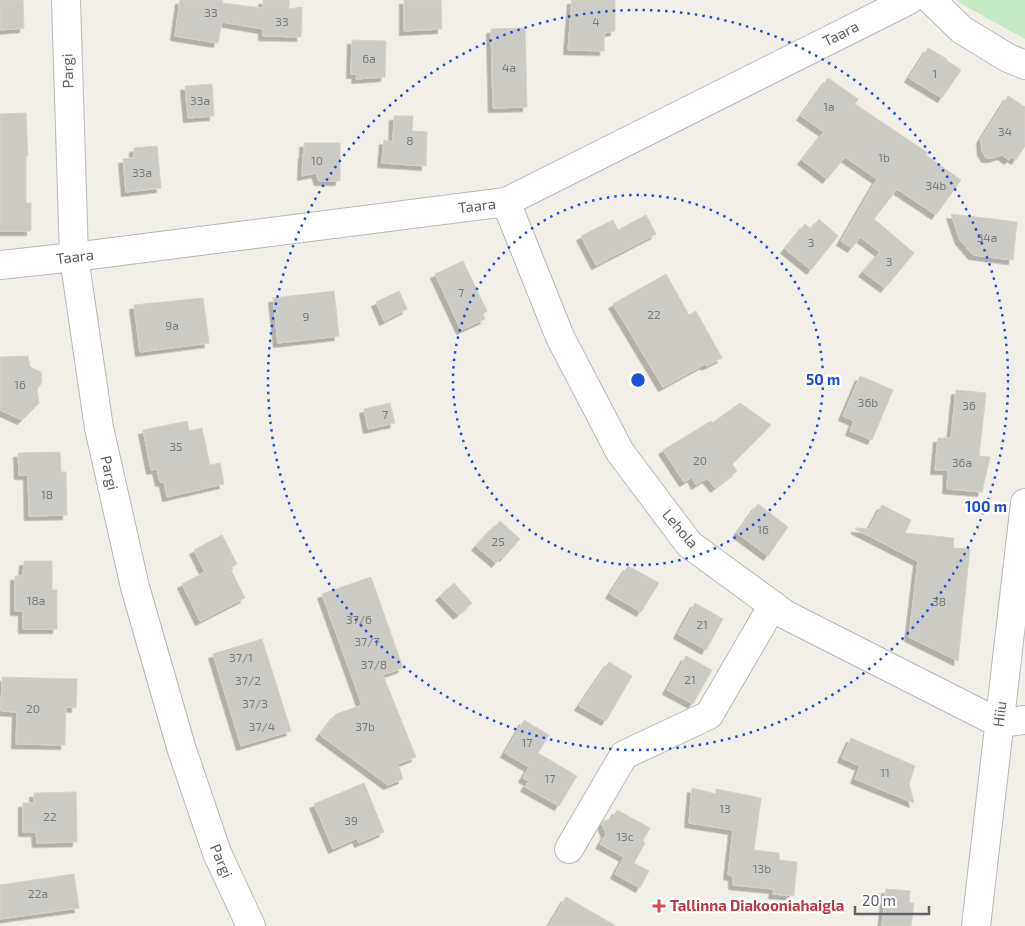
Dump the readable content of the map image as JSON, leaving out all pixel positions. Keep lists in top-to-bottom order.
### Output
{
  "streets": {
    "street": [
      "Taara",
      "Pargi",
      "Lehola",
      "Hiiu"
    ]
  },
  "crossings": [
    ["Taara", "Pargi"],
    ["Taara", "Lehola"],
    ["Lehola", "Hiiu"]
  ],
  "places": {
    "health": ["Tallinna Diakooniahaigla"]
  },
  "house_numbers": [
    "33",
    "33",
    "4",
    "6a",
    "4a",
    "1",
    "33a",
    "1a",
    "34",
    "8",
    "1b",
    "10",
    "33a",
    "34b",
    "34a",
    "3",
    "3",
    "7",
    "22",
    "9",
    "9a",
    "16",
    "36b",
    "36",
    "7",
    "35",
    "20",
    "36a",
    "18",
    "16",
    "25",
    "18a",
    "38",
    "37/6",
    "21",
    "37/7",
    "37/1",
    "37/8",
    "21",
    "37/2",
    "37/3",
    "20",
    "37/4",
    "37b",
    "17",
    "11",
    "17",
    "13",
    "22",
    "39",
    "13c",
    "13b",
    "22a"
  ],
  "scale_bar": "20 m",
  "rings": ["50 m", "100 m"]
}
